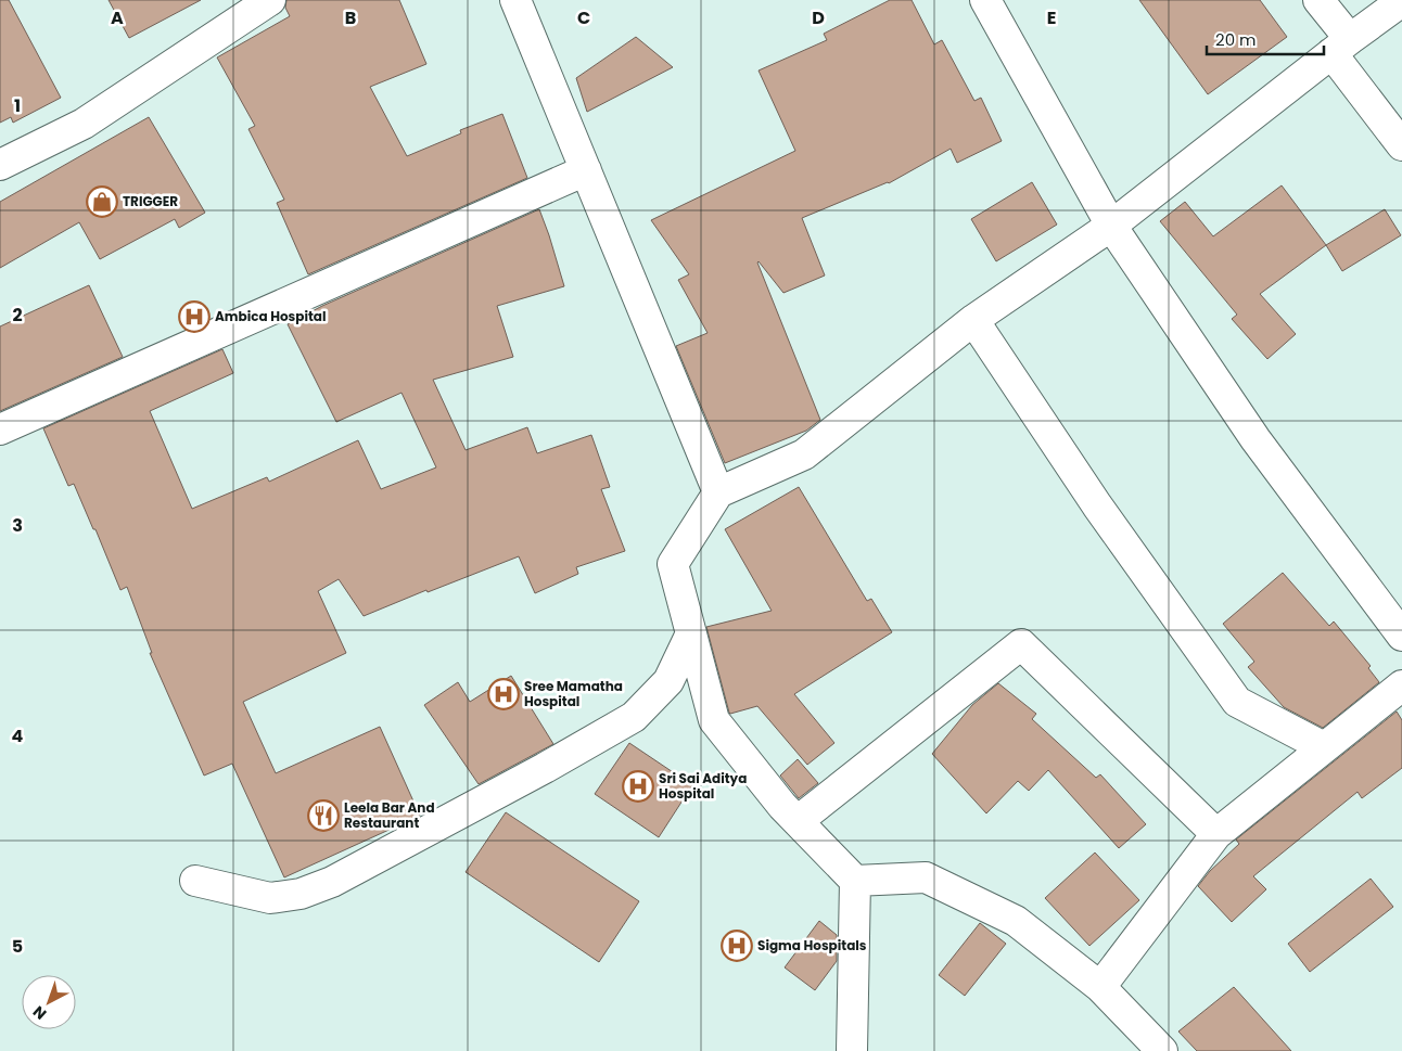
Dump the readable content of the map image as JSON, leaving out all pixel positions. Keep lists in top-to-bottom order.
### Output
{
  "places": {
    "shop": ["TRIGGER"],
    "hospital": [
      "Ambica Hospital",
      "Sree Mamatha Hospital",
      "Sri Sai Aditya Hospital",
      "Sigma Hospitals"
    ],
    "restaurant": ["Leela Bar And Restaurant"]
  },
  "scale_bar": "20 m",
  "north": "bottom left",
  "grid": {
    "columns": [
      "A",
      "B",
      "C",
      "D",
      "E"
    ],
    "rows": [
      "1",
      "2",
      "3",
      "4",
      "5"
    ]
  }
}
